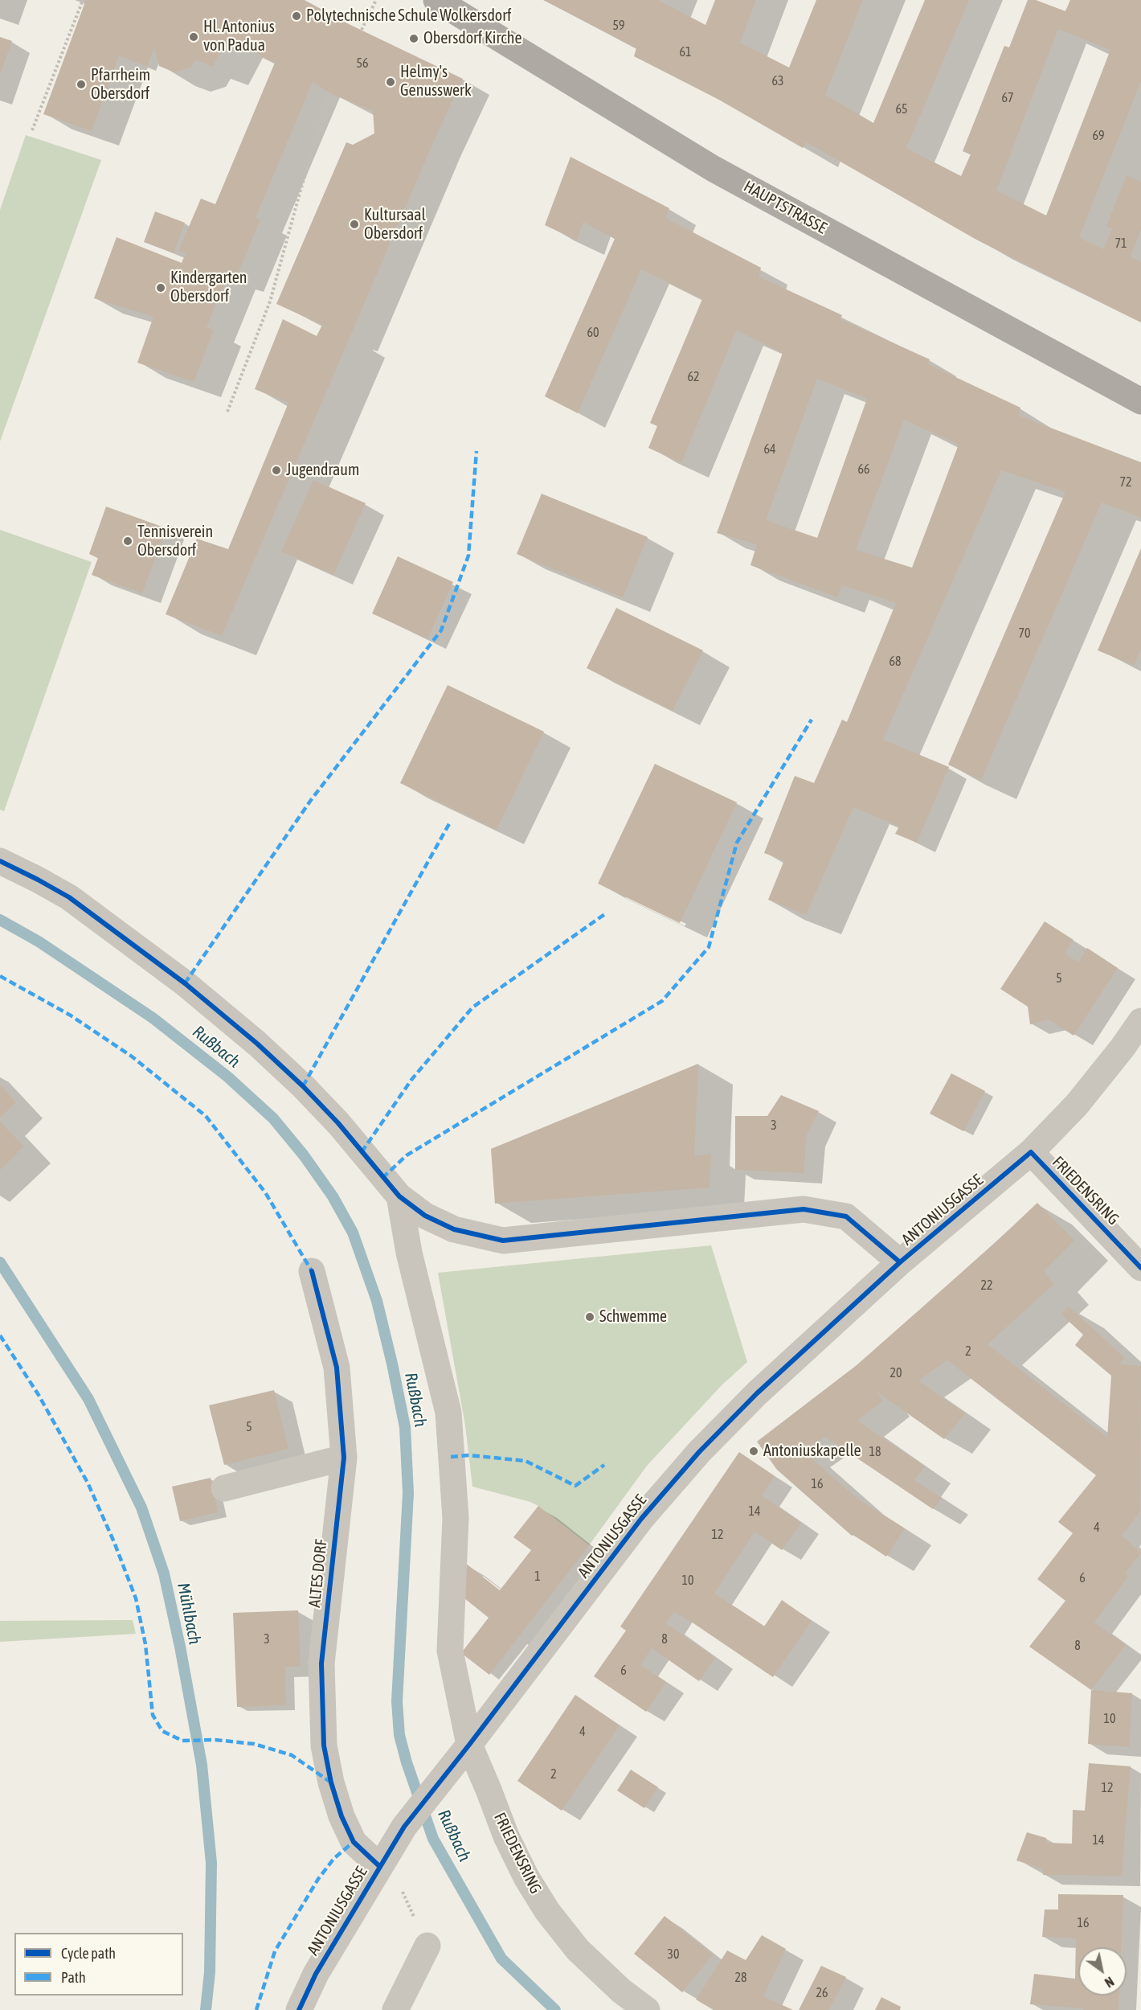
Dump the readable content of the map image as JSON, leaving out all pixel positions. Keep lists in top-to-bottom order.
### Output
{
  "streets": {
    "main road": ["HAUPTSTRASSE"],
    "street": ["FRIEDENSRING", "ANTONIUSGASSE", "ALTES DORF"]
  },
  "crossings": [
    ["FRIEDENSRING", "ANTONIUSGASSE"],
    ["ANTONIUSGASSE", "ALTES DORF"]
  ],
  "water": ["Rußbach", "Mühlbach"],
  "places": [
    "Polytechnische Schule Wolkersdorf",
    "Hl. Antonius von Padua",
    "Obersdorf Kirche",
    "Helmy's Genusswerk",
    "Pfarrheim Obersdorf",
    "Kultursaal Obersdorf",
    "Kindergarten Obersdorf",
    "Jugendraum",
    "Tennisverein Obersdorf",
    "Schwemme",
    "Antoniuskapelle"
  ],
  "house_numbers": [
    "59",
    "61",
    "56",
    "63",
    "67",
    "65",
    "69",
    "71",
    "60",
    "62",
    "64",
    "66",
    "72",
    "70",
    "68",
    "5",
    "3",
    "22",
    "2",
    "20",
    "5",
    "18",
    "16",
    "14",
    "4",
    "12",
    "1",
    "6",
    "10",
    "3",
    "8",
    "8",
    "6",
    "10",
    "4",
    "2",
    "12",
    "14",
    "16",
    "30",
    "28",
    "26"
  ],
  "legend": ["Cycle path", "Path"],
  "north": "bottom right"
}
